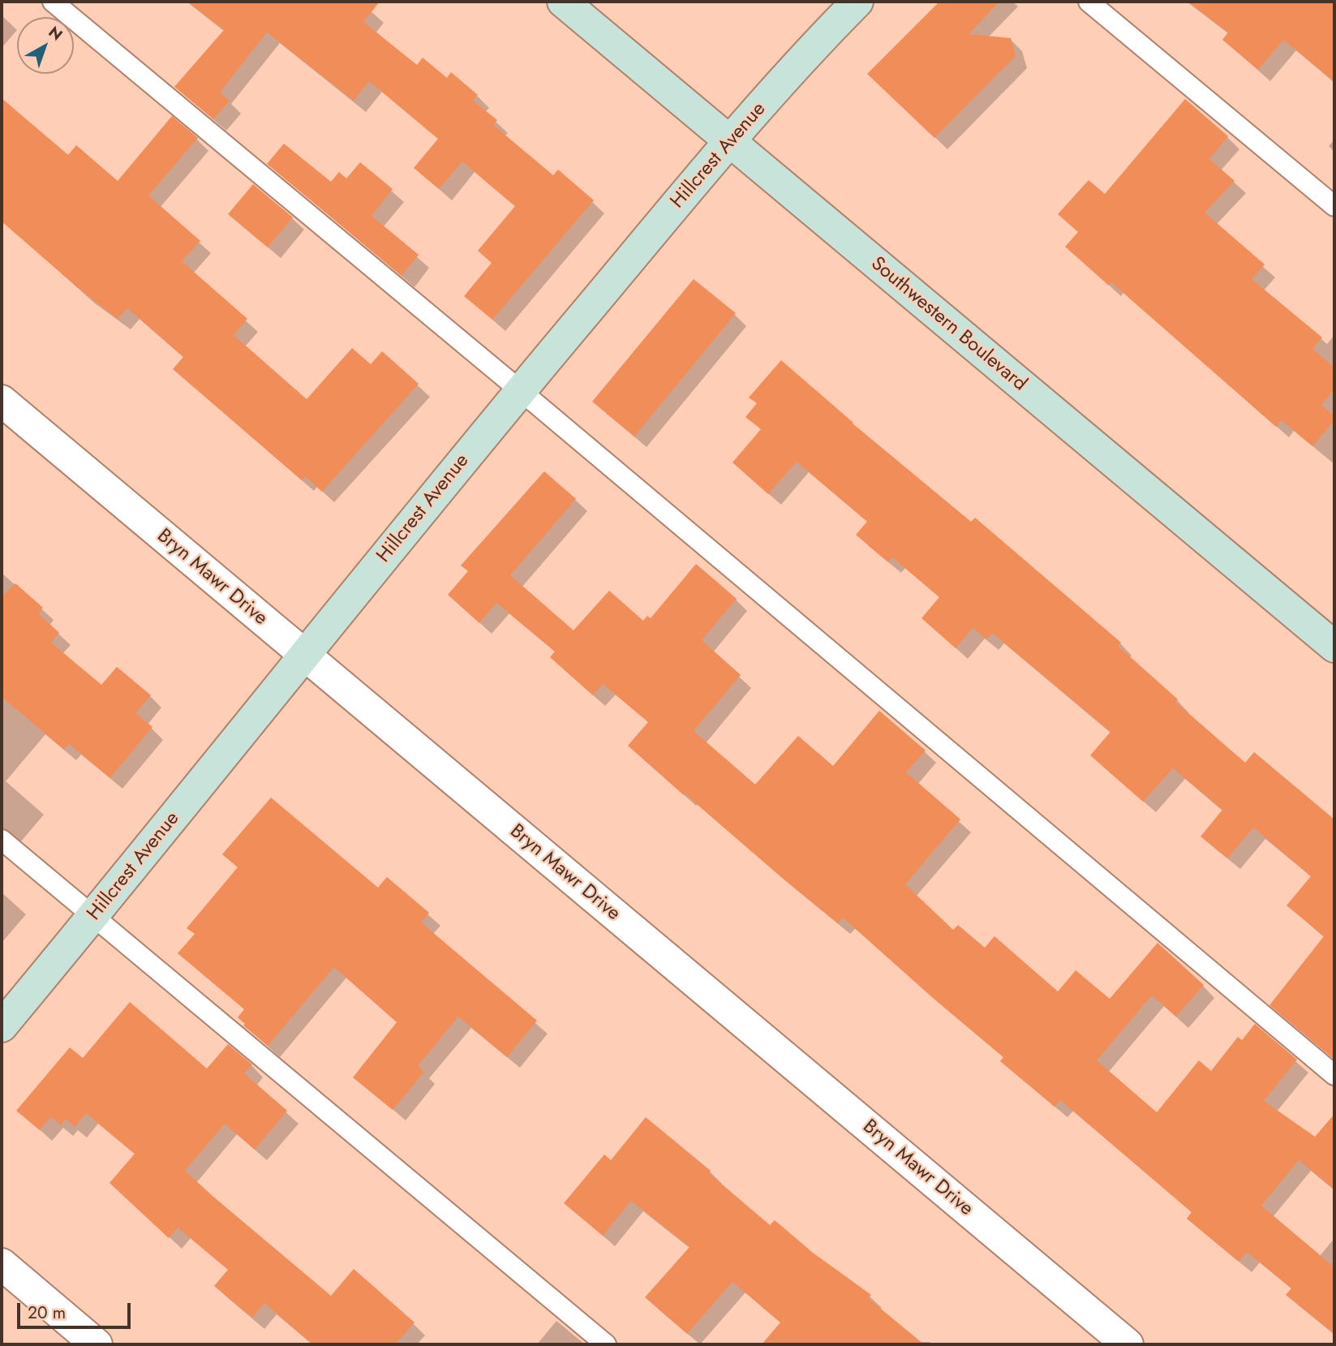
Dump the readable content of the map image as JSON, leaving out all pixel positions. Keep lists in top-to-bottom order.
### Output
{
  "streets": {
    "street": ["Hillcrest Avenue", "Southwestern Boulevard", "Bryn Mawr Drive"]
  },
  "crossings": [
    ["Hillcrest Avenue", "Southwestern Boulevard"],
    ["Hillcrest Avenue", "Bryn Mawr Drive"]
  ],
  "scale_bar": "20 m",
  "north": "top right"
}
